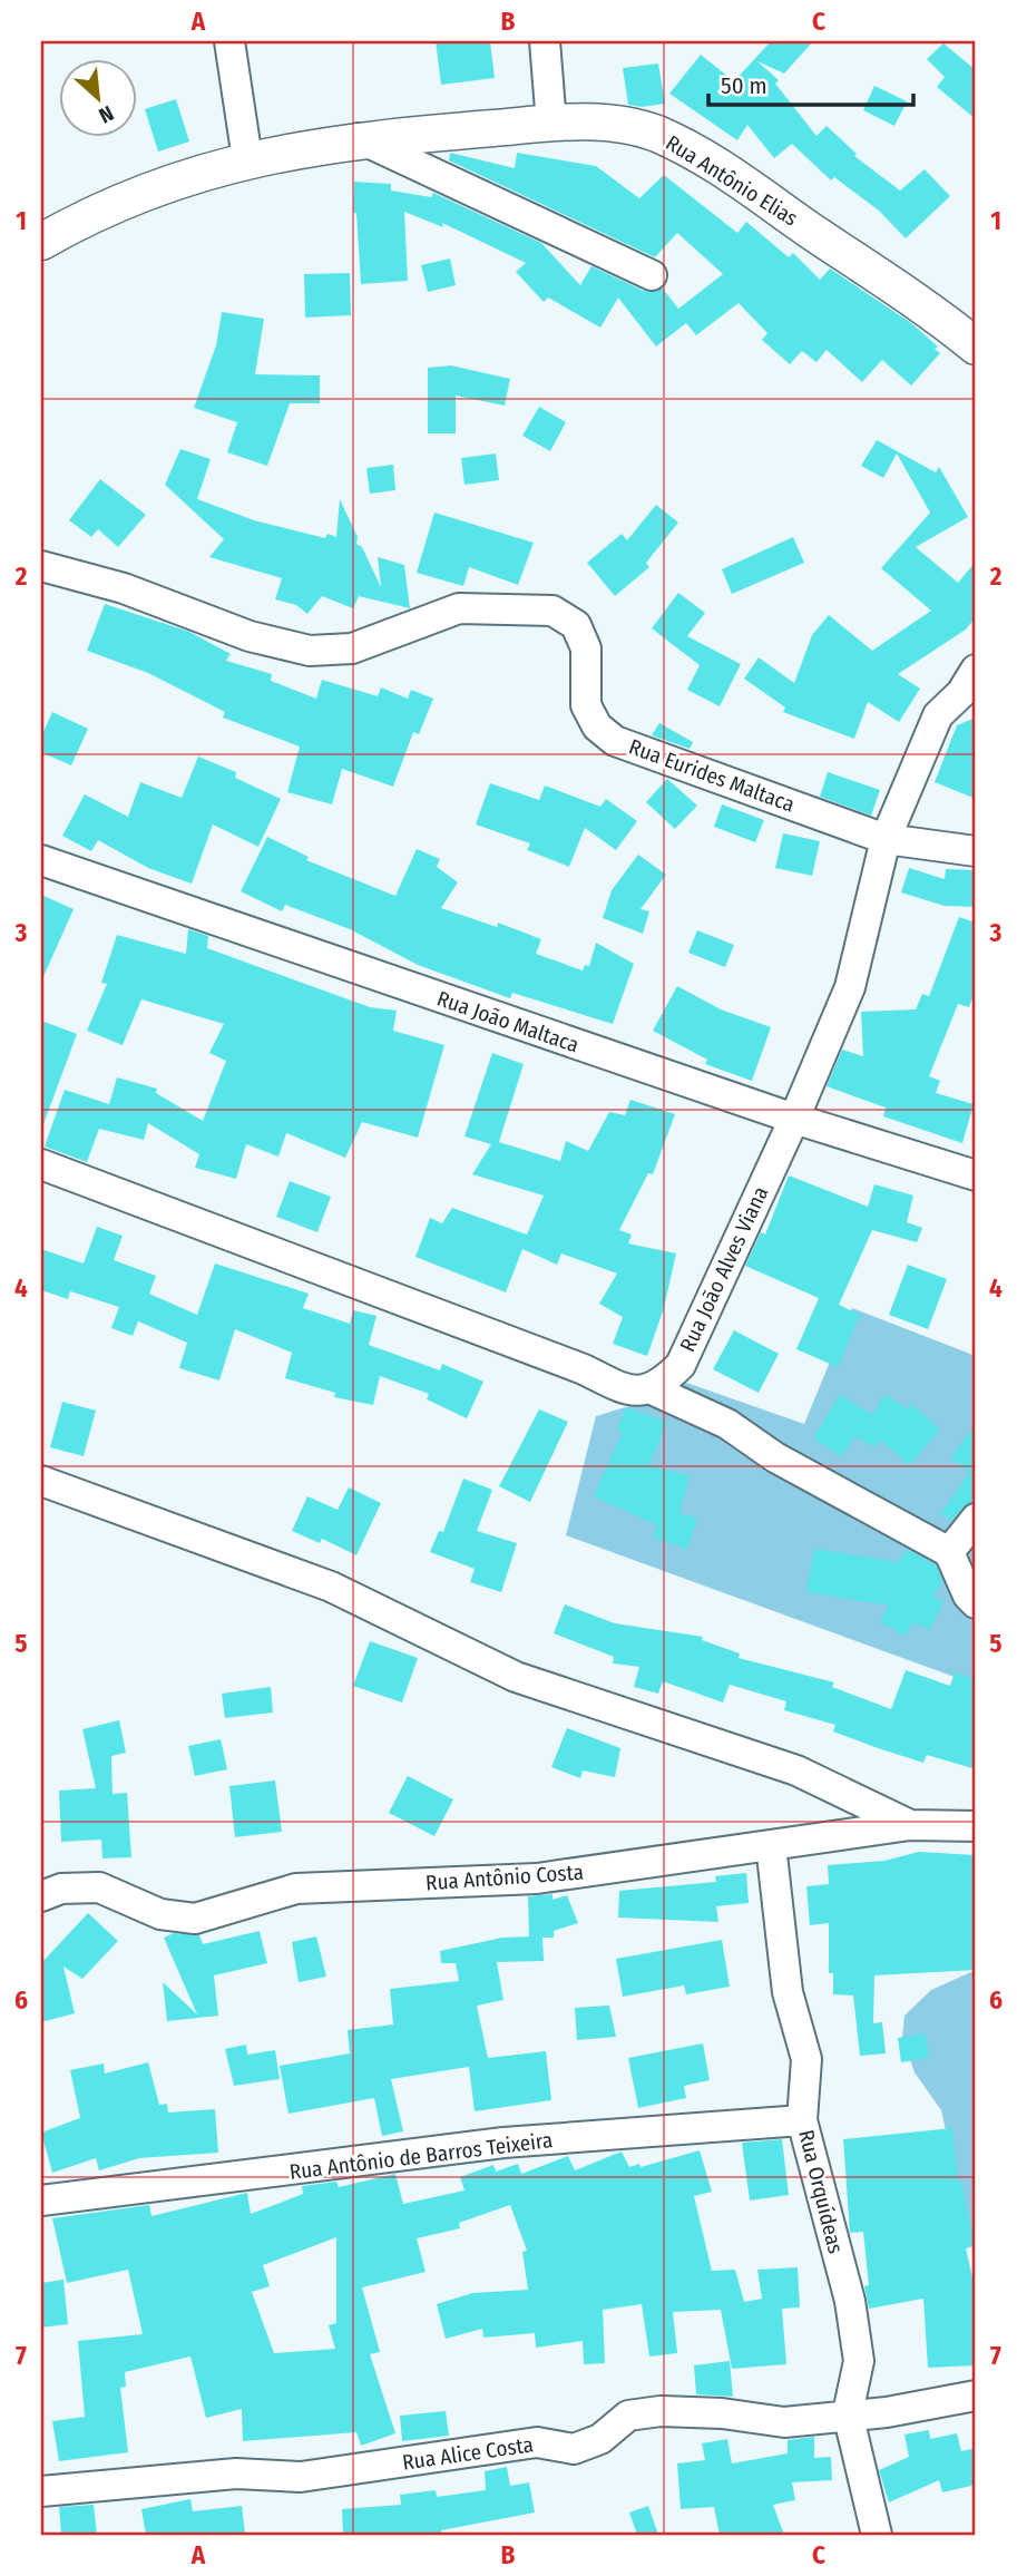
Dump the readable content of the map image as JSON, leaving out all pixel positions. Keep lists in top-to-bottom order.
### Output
{
  "streets": {
    "street": [
      "Rua Antônio Elias",
      "Rua Eurides Maltaca",
      "Rua João Maltaca",
      "Rua João Alves Viana",
      "Rua Antônio Costa",
      "Rua Antônio de Barros Teixeira",
      "Rua Orquídeas",
      "Rua Alice Costa"
    ]
  },
  "crossings": [
    ["Rua Eurides Maltaca", "Rua João Alves Viana"],
    ["Rua João Maltaca", "Rua João Alves Viana"],
    ["Rua Antônio Costa", "Rua Orquídeas"],
    ["Rua Antônio de Barros Teixeira", "Rua Orquídeas"],
    ["Rua Orquídeas", "Rua Alice Costa"]
  ],
  "scale_bar": "50 m",
  "north": "bottom right",
  "grid": {
    "columns": ["A", "B", "C"],
    "rows": [
      "1",
      "2",
      "3",
      "4",
      "5",
      "6",
      "7"
    ]
  }
}
